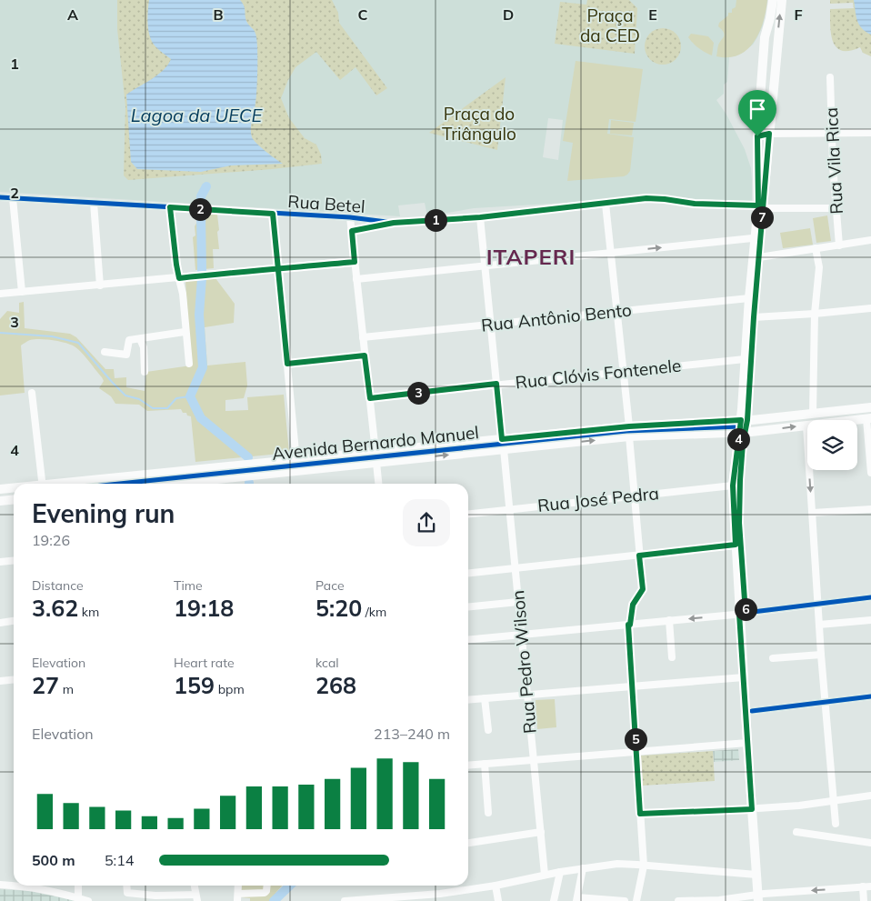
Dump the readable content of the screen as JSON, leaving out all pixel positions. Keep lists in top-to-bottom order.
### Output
{
  "streets": {
    "main road": ["Avenida Bernardo Manuel"],
    "street": [
      "Rua Vila Rica",
      "Rua Betel",
      "Rua Antônio Bento",
      "Rua Clóvis Fontenele",
      "Rua José Pedra",
      "Rua Pedro Wilson"
    ]
  },
  "crossings": [
    ["Rua Vila Rica", "Rua Betel"],
    ["Avenida Bernardo Manuel", "Rua Pedro Wilson"],
    ["Rua José Pedra", "Rua Pedro Wilson"]
  ],
  "districts": ["ITAPERI"],
  "water": ["Lagoa da UECE"],
  "parks": ["Praça da CED", "Praça do Triângulo"],
  "page": {
    "pins": [
      "2",
      "7",
      "1",
      "3",
      "4",
      "6",
      "5"
    ],
    "heading": ["Evening run", "19:26"],
    "stats": [
      ["Distance", "3.62 km"],
      ["Time", "19:18"],
      ["Pace", "5:20 /km"],
      ["Elevation", "27 m"],
      ["Heart rate", "159 bpm"],
      ["kcal", "268"]
    ],
    "chart": ["Elevation", "213–240 m"],
    "list": [
      {
        "name": "500 m",
        "note": "5:14"
      }
    ]
  },
  "grid": {
    "columns": [
      "A",
      "B",
      "C",
      "D",
      "E",
      "F"
    ],
    "rows": [
      "1",
      "2",
      "3",
      "4"
    ]
  }
}
